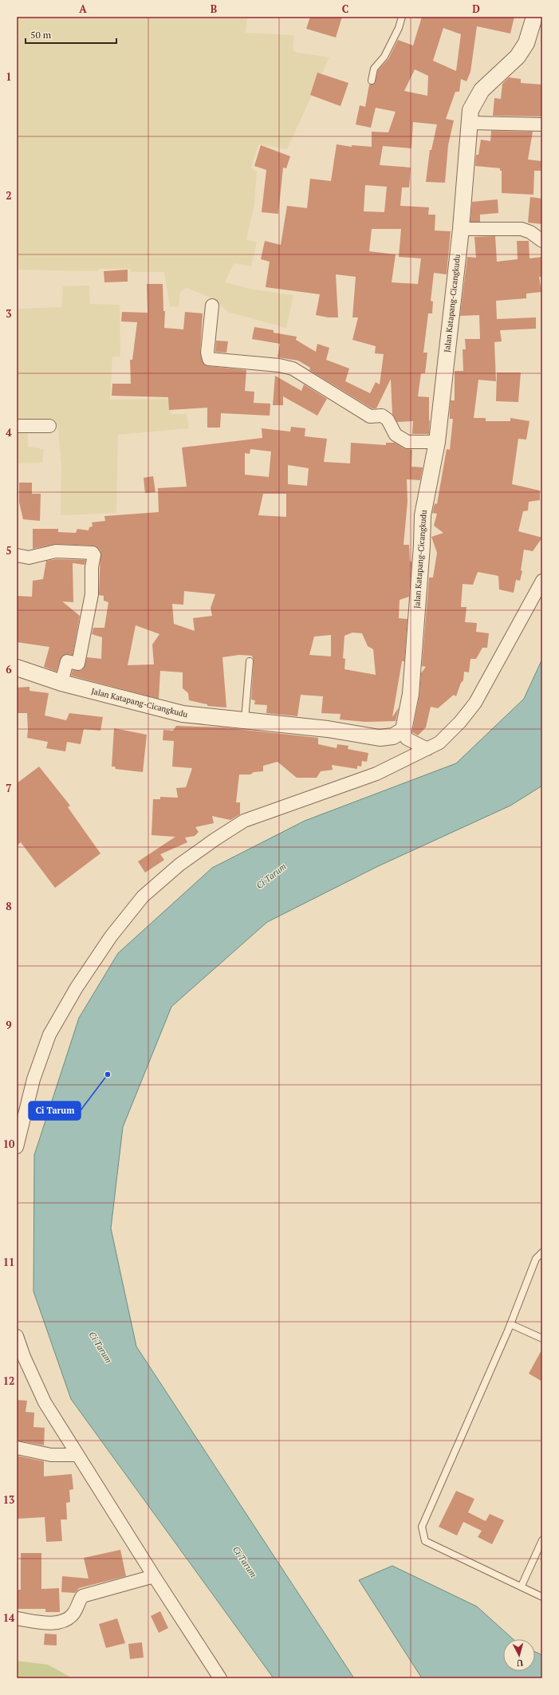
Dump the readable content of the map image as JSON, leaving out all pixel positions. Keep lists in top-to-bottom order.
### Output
{
  "streets": {
    "street": ["Jalan Katapang-Cicangkudu"]
  },
  "water": ["Ci Tarum"],
  "places": ["Ci Tarum"],
  "scale_bar": "50 m",
  "north": "bottom",
  "grid": {
    "columns": [
      "A",
      "B",
      "C",
      "D"
    ],
    "rows": [
      "1",
      "2",
      "3",
      "4",
      "5",
      "6",
      "7",
      "8",
      "9",
      "10",
      "11",
      "12",
      "13",
      "14"
    ]
  }
}
